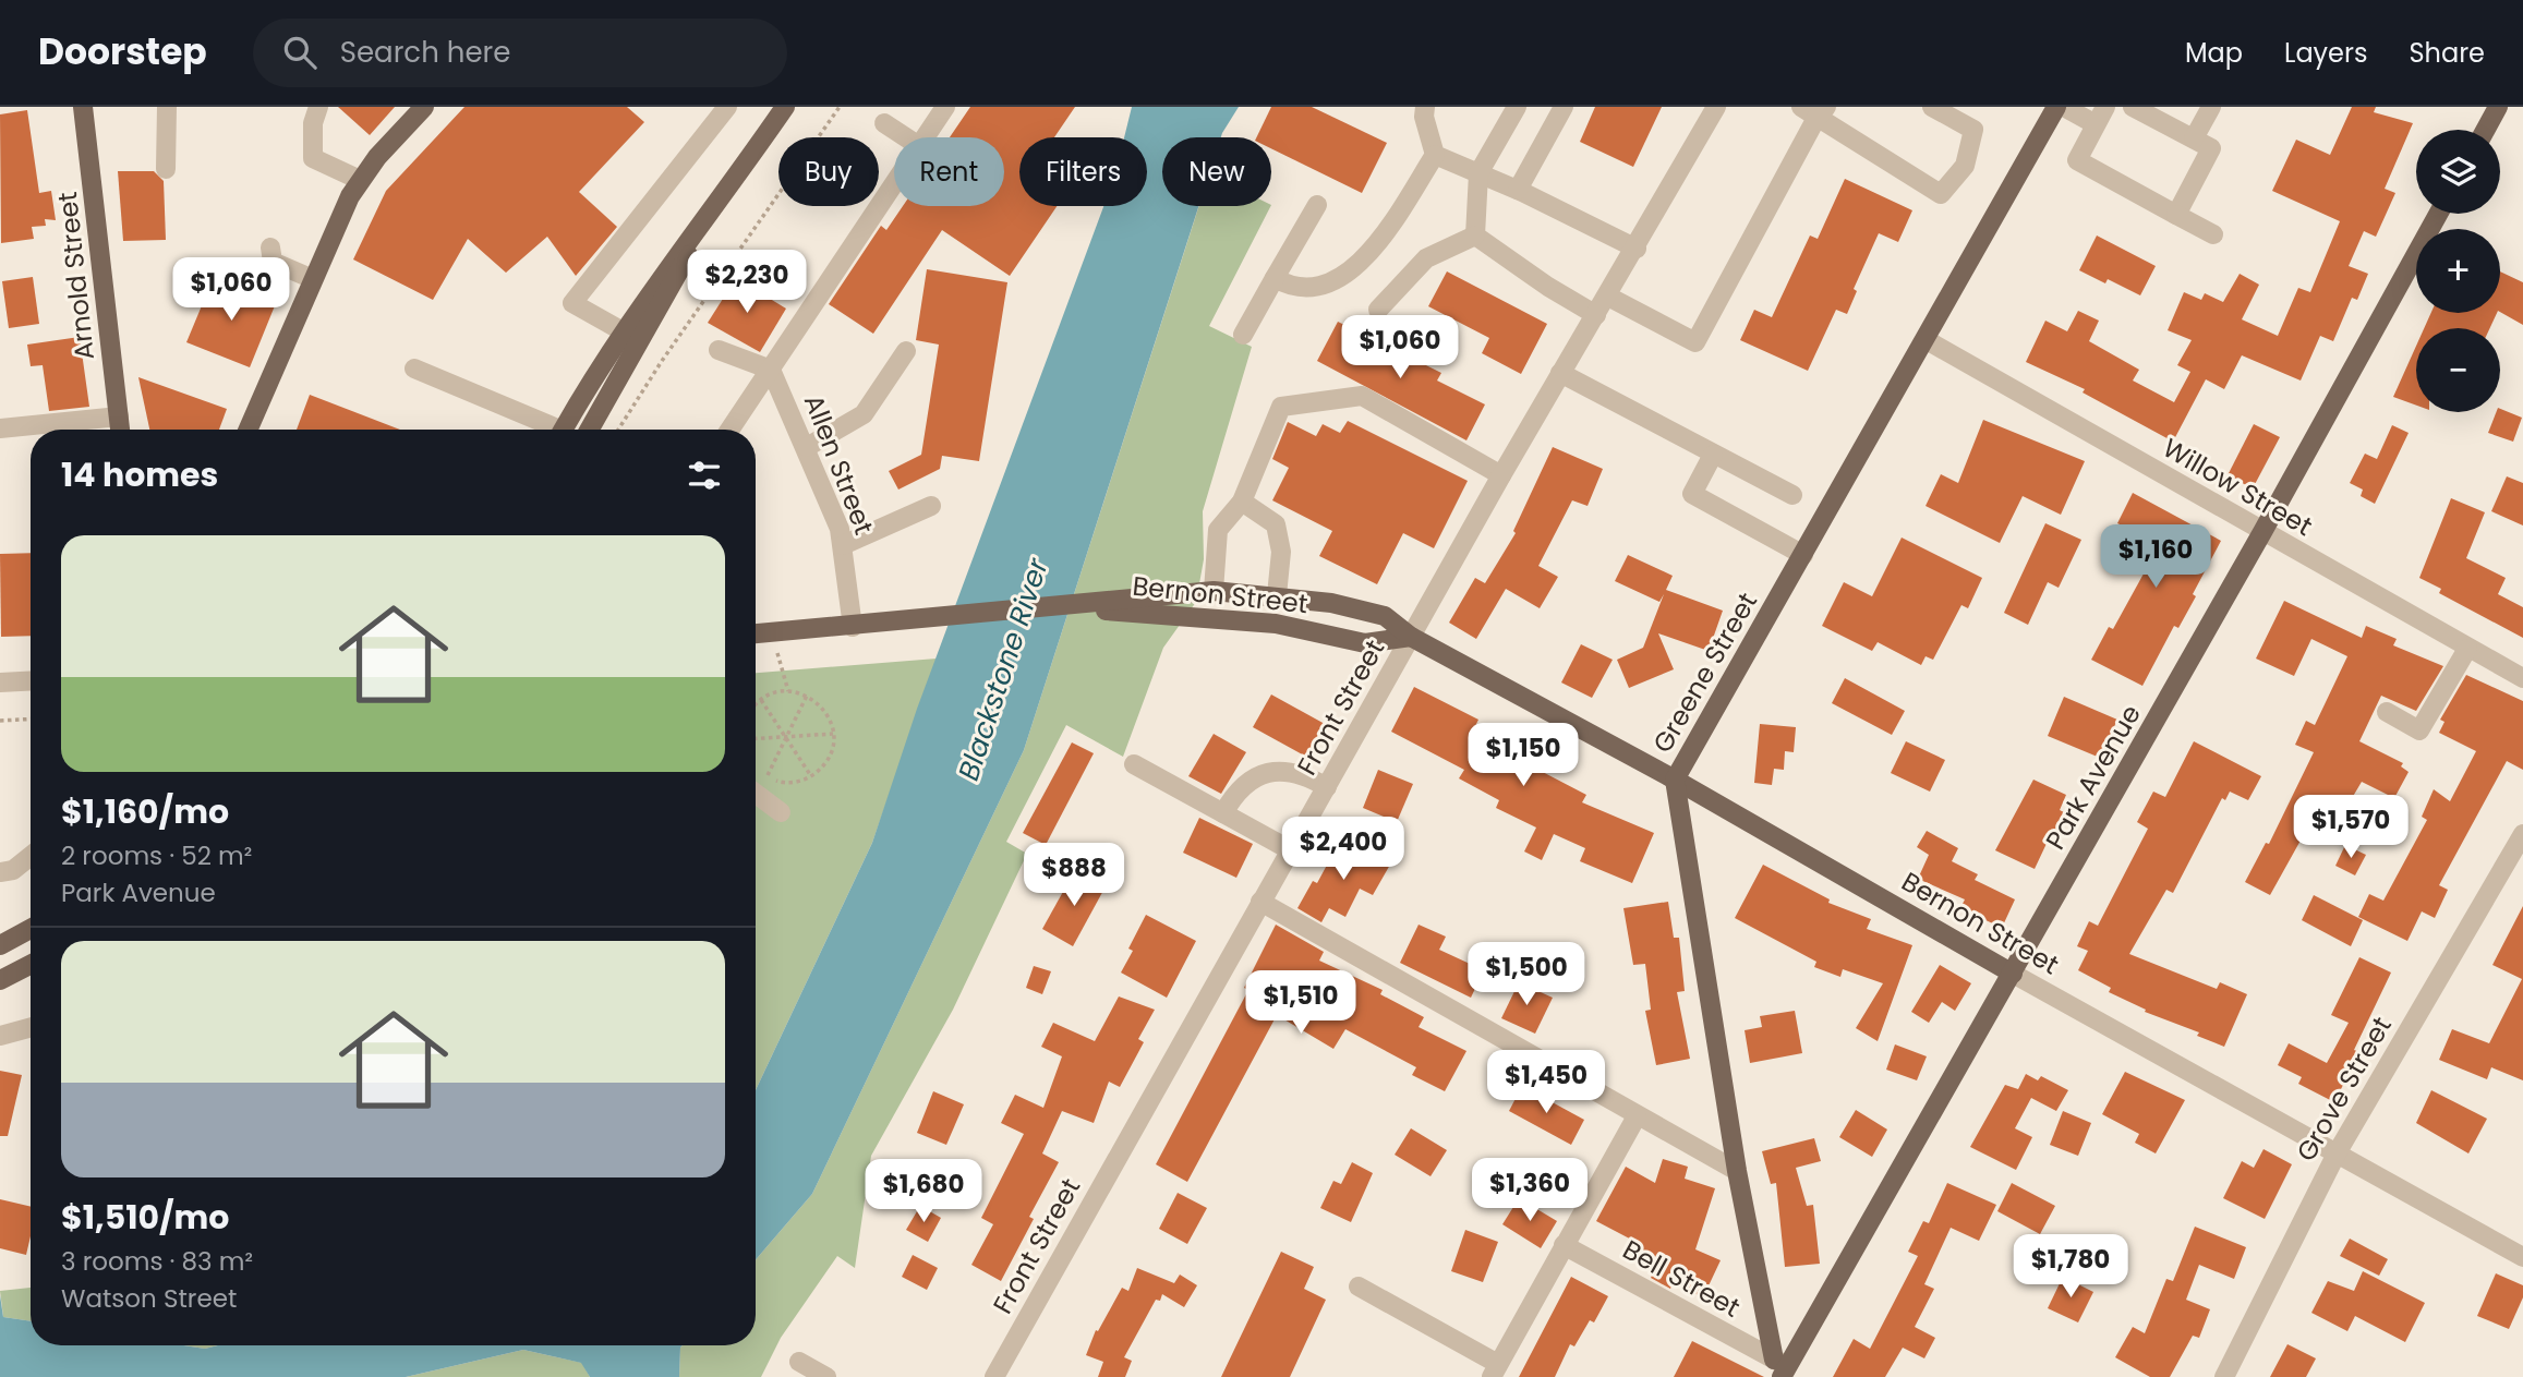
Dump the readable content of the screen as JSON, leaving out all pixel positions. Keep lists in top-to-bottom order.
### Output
{
  "streets": {
    "main road": [
      "Arnold Street",
      "Bernon Street",
      "Greene Street",
      "Park Avenue"
    ],
    "street": [
      "Allen Street",
      "Willow Street",
      "Front Street",
      "Grove Street",
      "Bell Street"
    ]
  },
  "crossings": [
    ["Allen Street", "Bernon Street"],
    ["Willow Street", "Greene Street"],
    ["Willow Street", "Park Avenue"],
    ["Bernon Street", "Greene Street"],
    ["Bernon Street", "Front Street"],
    ["Bernon Street", "Park Avenue"],
    ["Bernon Street", "Grove Street"],
    ["Greene Street", "Park Avenue"],
    ["Greene Street", "Bell Street"],
    ["Park Avenue", "Bell Street"]
  ],
  "water": ["Blackstone River"],
  "page": {
    "header": "Doorstep",
    "search": "Search here",
    "nav": ["Map", "Layers", "Share"],
    "map_buttons": ["+", "−"],
    "chip": [
      "Buy",
      "Rent",
      "Filters",
      "New"
    ],
    "price": [
      "$2,230",
      "$1,060",
      "$1,060",
      "$1,160",
      "$1,150",
      "$1,570",
      "$2,400",
      "$888",
      "$1,500",
      "$1,510",
      "$1,450",
      "$1,360",
      "$1,680",
      "$1,780"
    ],
    "heading": "14 homes",
    "list": [
      {
        "name": "$1,160/mo",
        "note": "2 rooms · 52 m² · Park Avenue"
      },
      {
        "name": "$1,510/mo",
        "note": "3 rooms · 83 m² · Watson Street"
      }
    ]
  }
}
